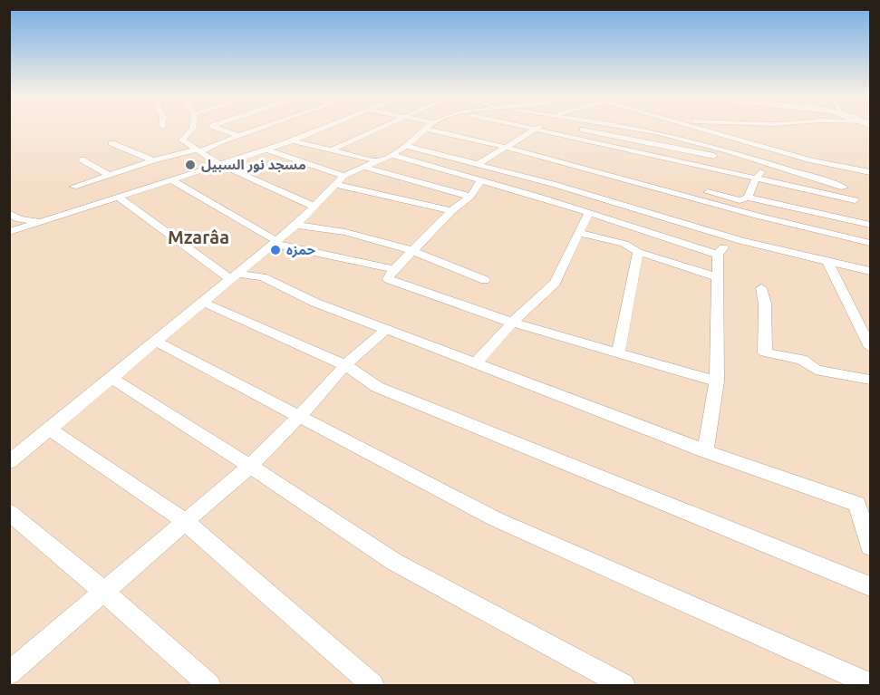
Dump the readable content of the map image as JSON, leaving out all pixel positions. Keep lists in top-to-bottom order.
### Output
{
  "districts": ["Mzarâa"],
  "places": ["مسجد نور السبيل", "حمزه"]
}
